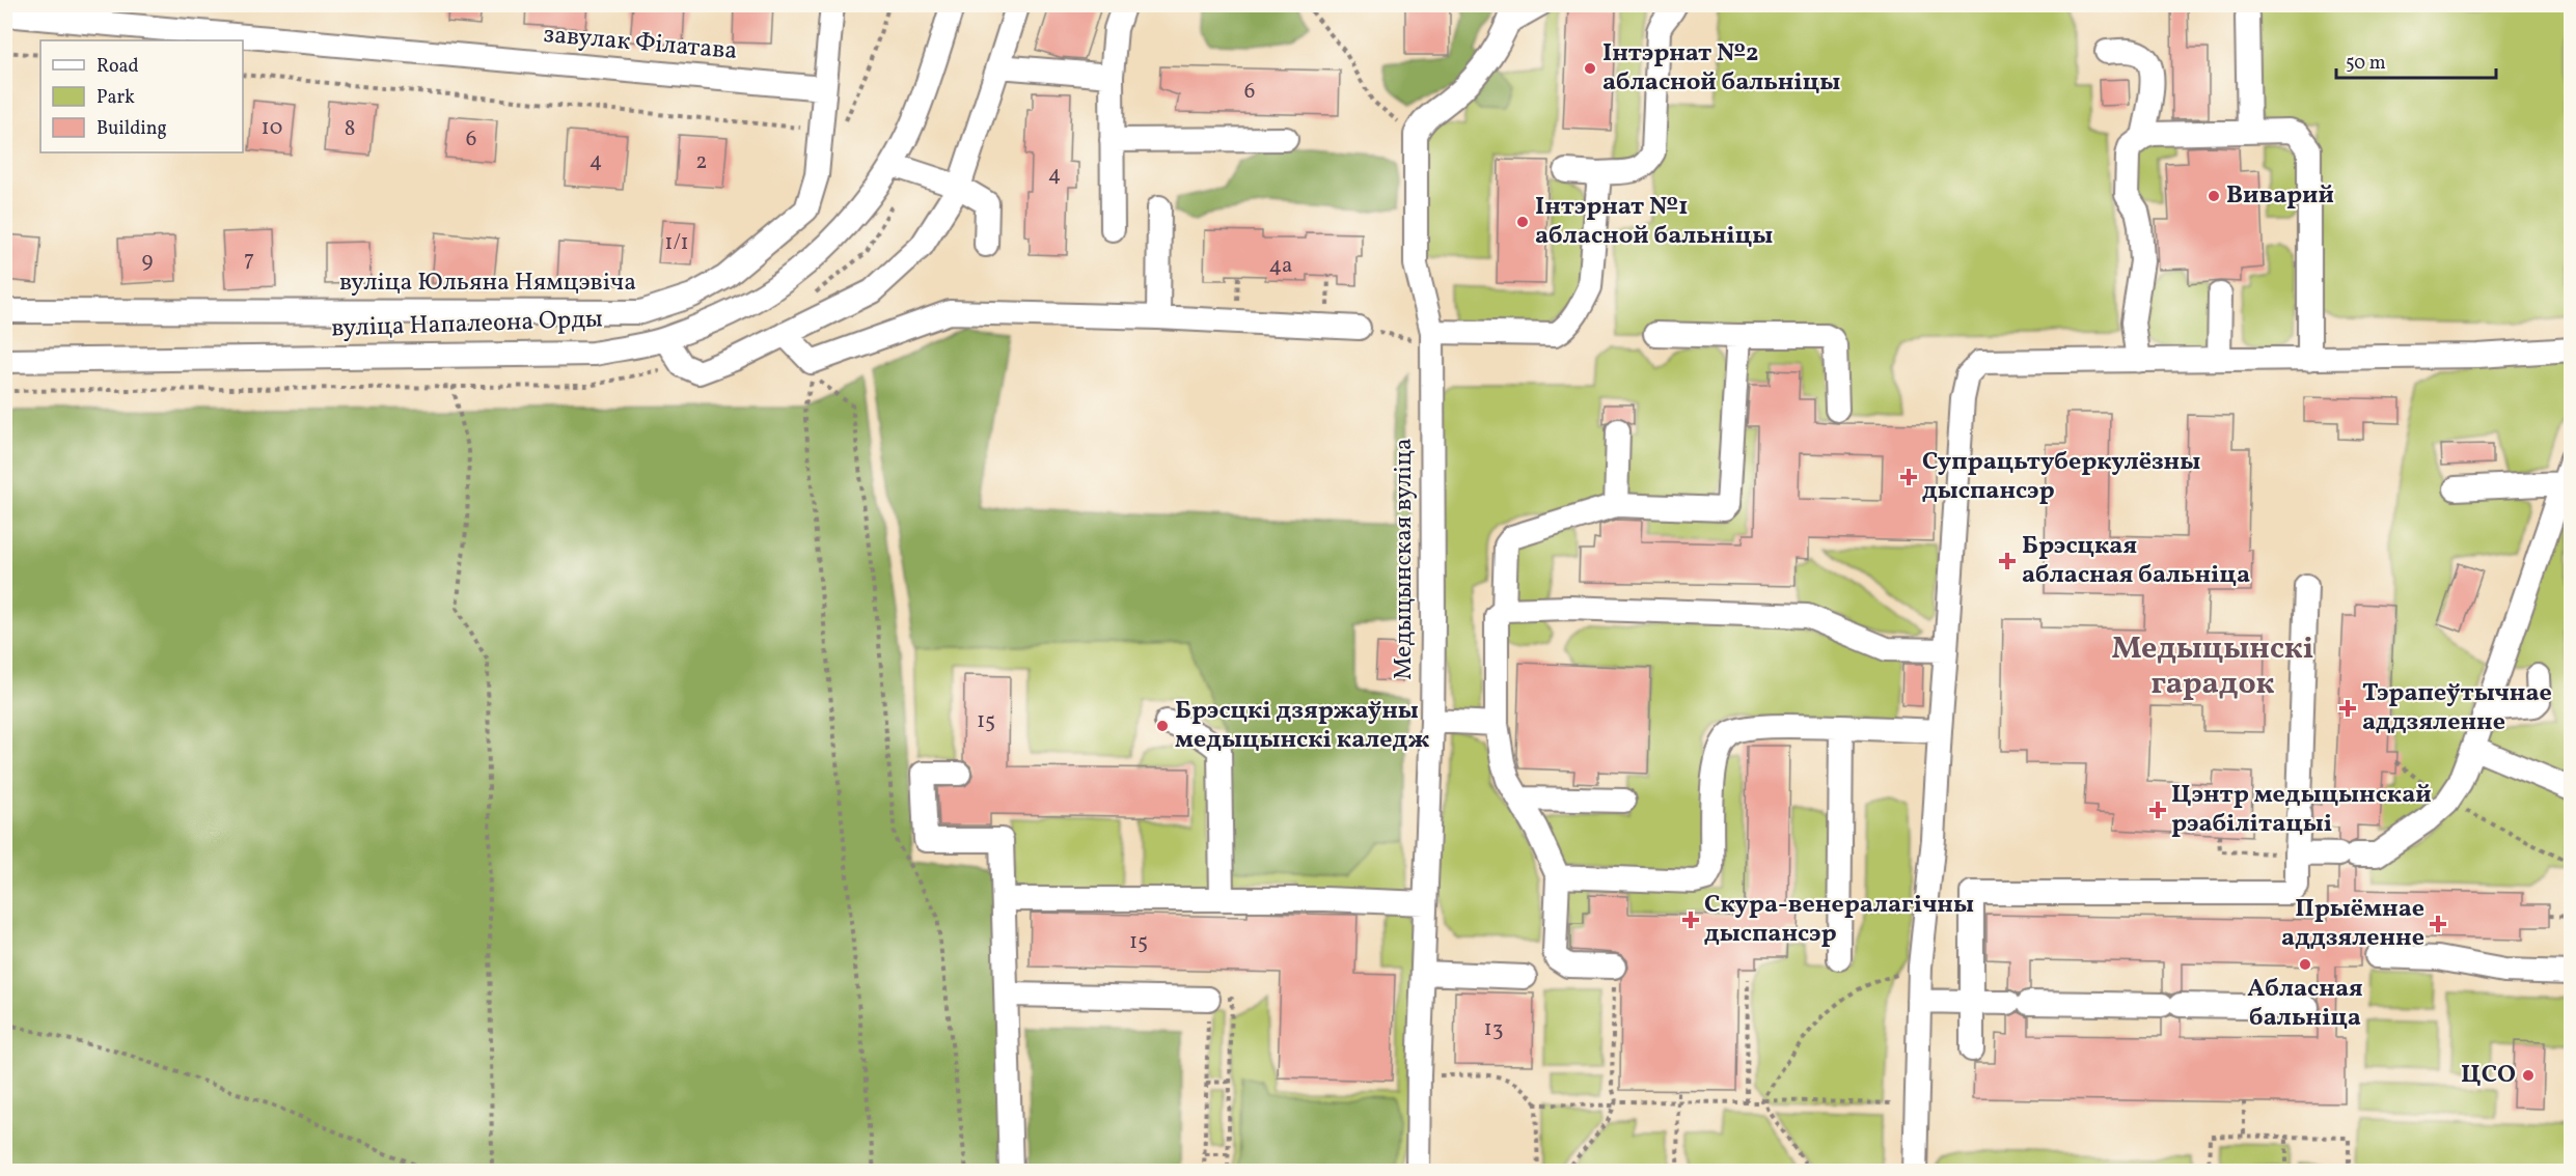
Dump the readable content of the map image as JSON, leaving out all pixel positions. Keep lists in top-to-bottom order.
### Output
{
  "streets": {
    "street": [
      "завулак Філатава",
      "вуліца Юльяна Нямцэвіча",
      "вуліца Напалеона Орды",
      "Медыцынская вуліца"
    ]
  },
  "crossings": [
    ["завулак Філатава", "вуліца Юльяна Нямцэвіча"]
  ],
  "districts": ["Медыцынскі гарадок"],
  "places": {
    "other": [
      "Інтэрнат №2 абласной бальніцы",
      "Виварий",
      "Інтэрнат №1 абласной бальніцы",
      "Брэсцкі дзяржаўны медыцынскі каледж",
      "Абласная бальніца",
      "ЦСО"
    ],
    "health": [
      "Супрацьтуберкулёзны дыспансэр",
      "Брэсцкая абласная бальніца",
      "Тэрапеўтычнае аддзяленне",
      "Цэнтр медыцынскай рэабілітацыі",
      "Скура-венералагічны дыспансэр",
      "Прыёмнае аддзяленне"
    ]
  },
  "house_numbers": [
    "6",
    "10",
    "8",
    "6",
    "4",
    "2",
    "4",
    "1/1",
    "7",
    "9",
    "4а",
    "15",
    "15",
    "13"
  ],
  "legend": ["Road", "Park", "Building"],
  "scale_bar": "50 m"
}
